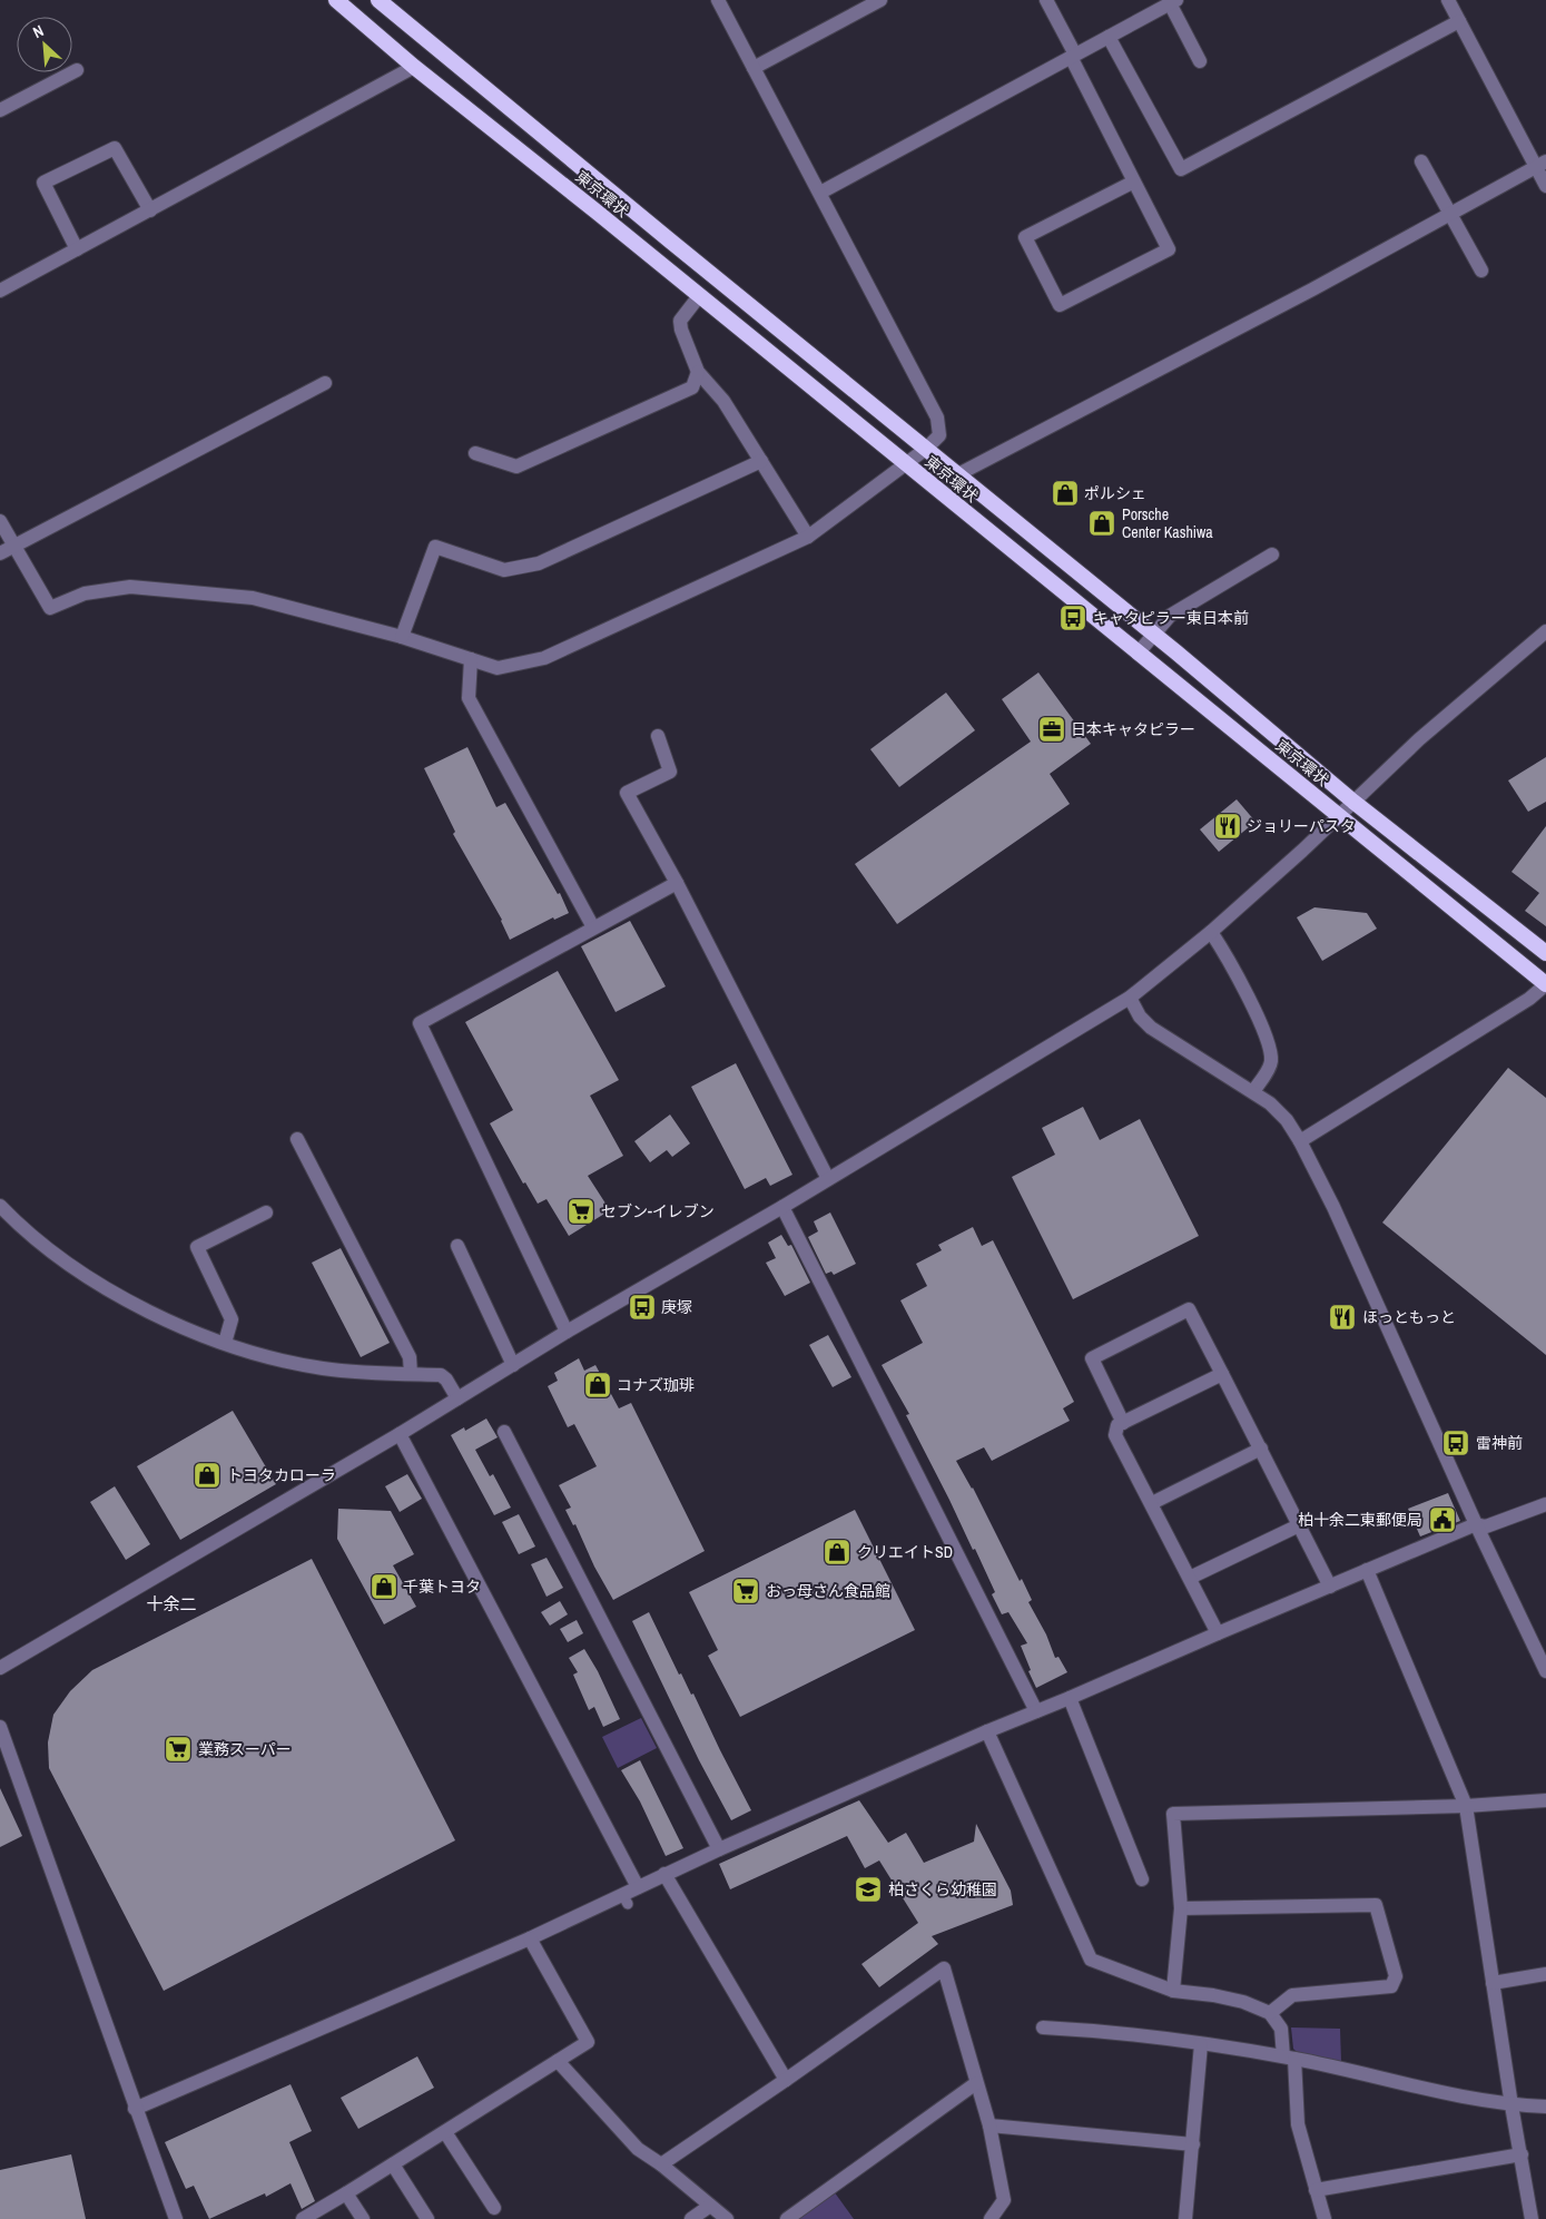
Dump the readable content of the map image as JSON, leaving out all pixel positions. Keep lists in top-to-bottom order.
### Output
{
  "streets": {
    "highway": ["東京環状"]
  },
  "districts": ["十余二"],
  "places": {
    "shop": [
      "ポルシェ",
      "Porsche Center Kashiwa",
      "コナズ珈琲",
      "トヨタカローラ",
      "クリエイトSD",
      "千葉トヨタ"
    ],
    "bus stop": ["キャタピラー東日本前", "庚塚", "雷神前"],
    "office": ["日本キャタピラー"],
    "restaurant": ["ジョリーパスタ", "ほっともっと"],
    "supermarket": ["セブン-イレブン", "おっ母さん食品館", "業務スーパー"],
    "public building": ["柏十余二東郵便局"],
    "school or university": ["柏さくら幼稚園"]
  },
  "north": "top left"
}
